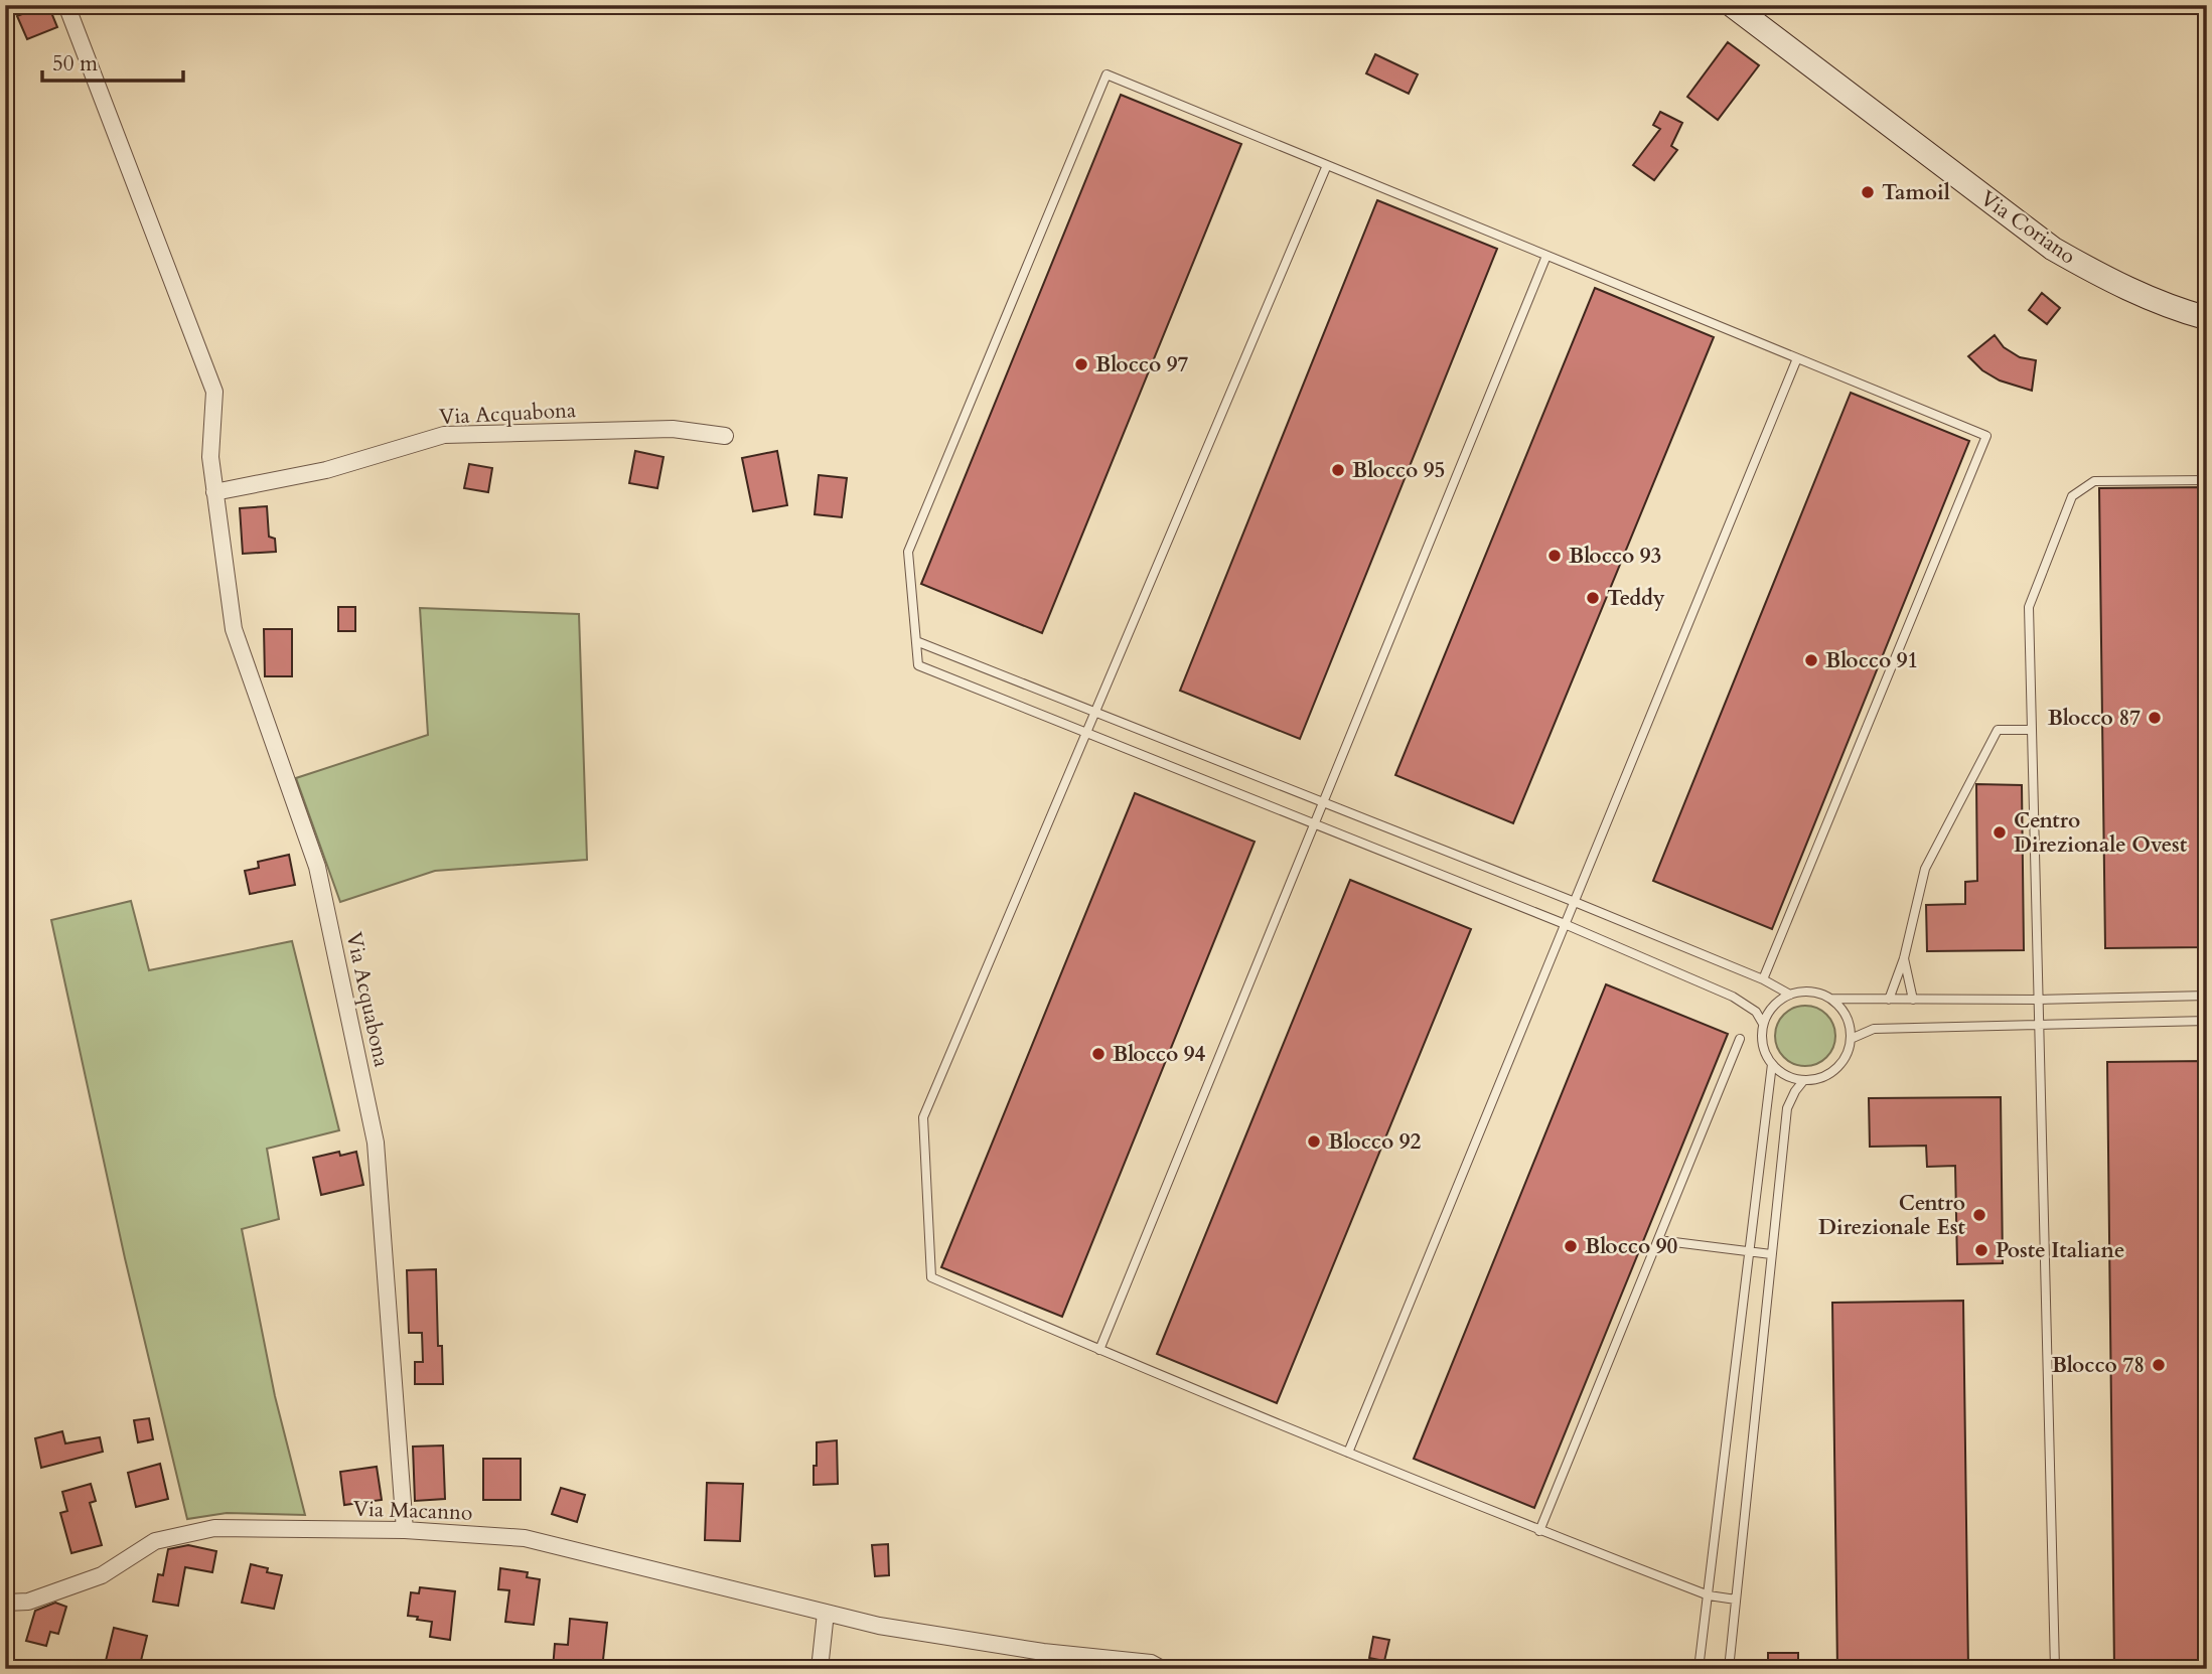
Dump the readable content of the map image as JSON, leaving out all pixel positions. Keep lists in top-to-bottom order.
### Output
{
  "streets": {
    "main road": ["Via Coriano"],
    "street": ["Via Acquabona", "Via Macanno"]
  },
  "crossings": [
    ["Via Acquabona", "Via Macanno"]
  ],
  "places": [
    "Tamoil",
    "Blocco 97",
    "Blocco 95",
    "Blocco 93",
    "Teddy",
    "Blocco 91",
    "Blocco 87",
    "Centro Direzionale Ovest",
    "Blocco 94",
    "Blocco 92",
    "Centro Direzionale Est",
    "Blocco 90",
    "Poste Italiane",
    "Blocco 78"
  ],
  "scale_bar": "50 m"
}
